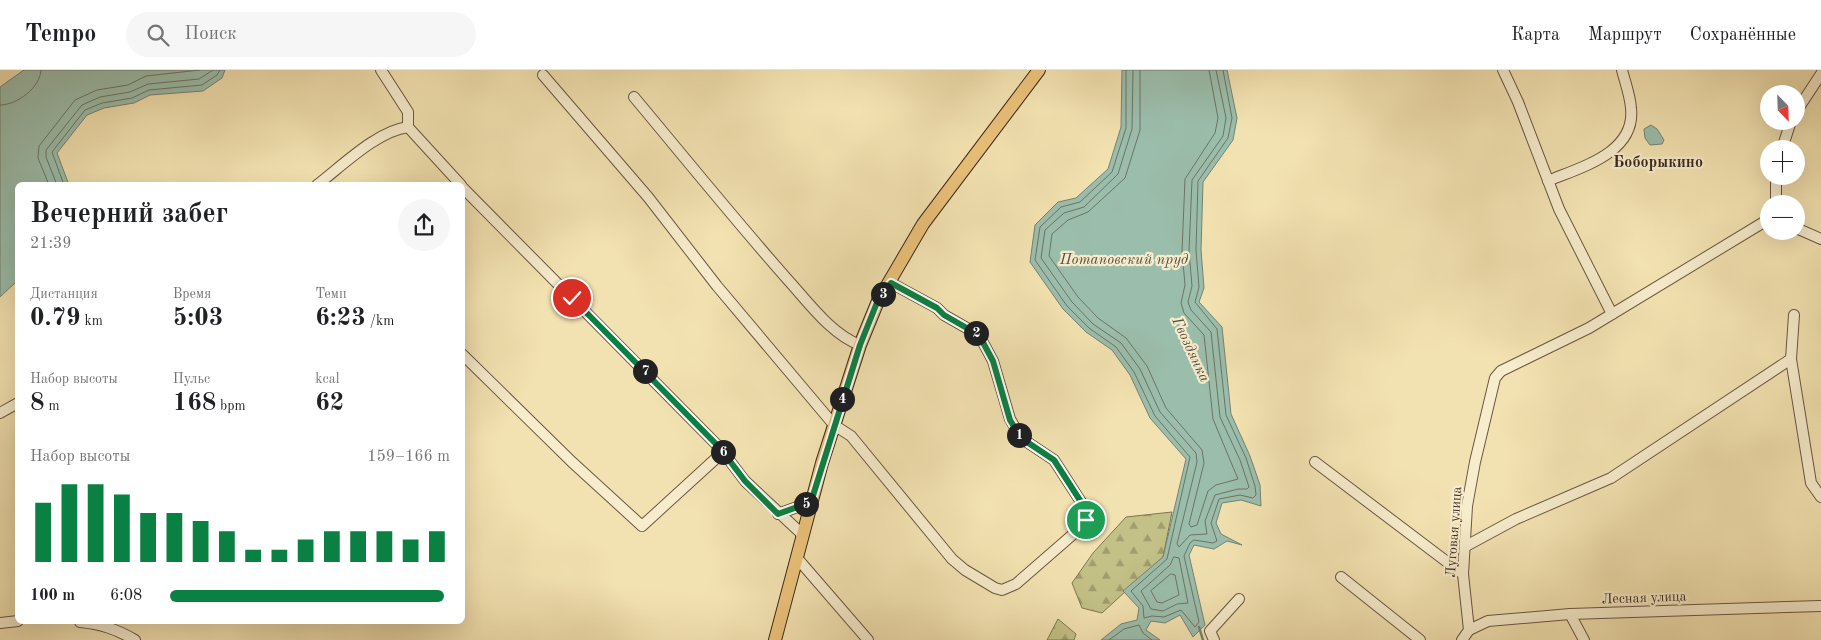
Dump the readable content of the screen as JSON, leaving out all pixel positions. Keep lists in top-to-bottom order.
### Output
{
  "streets": {
    "street": ["Луговая улица", "Лесная улица"]
  },
  "crossings": [
    ["Луговая улица", "Лесная улица"]
  ],
  "districts": ["Боборыкино"],
  "water": ["Потаповский пруд", "Гвоздянка"],
  "north": "bottom right",
  "page": {
    "header": "Tempo",
    "search": "Поиск",
    "nav": ["Карта", "Маршрут", "Сохранённые"],
    "map_buttons": ["+", "−"],
    "heading": ["Вечерний забег", "21:39"],
    "stats": [
      ["Дистанция", "0.79 km"],
      ["Время", "5:03"],
      ["Темп", "6:23 /km"],
      ["Набор высоты", "8 m"],
      ["Пульс", "168 bpm"],
      ["kcal", "62"]
    ],
    "pins": [
      "3",
      "2",
      "7",
      "4",
      "1",
      "6",
      "5"
    ],
    "chart": ["Набор высоты", "159–166 m"],
    "list": [
      {
        "name": "100 m",
        "note": "6:08"
      }
    ]
  }
}
